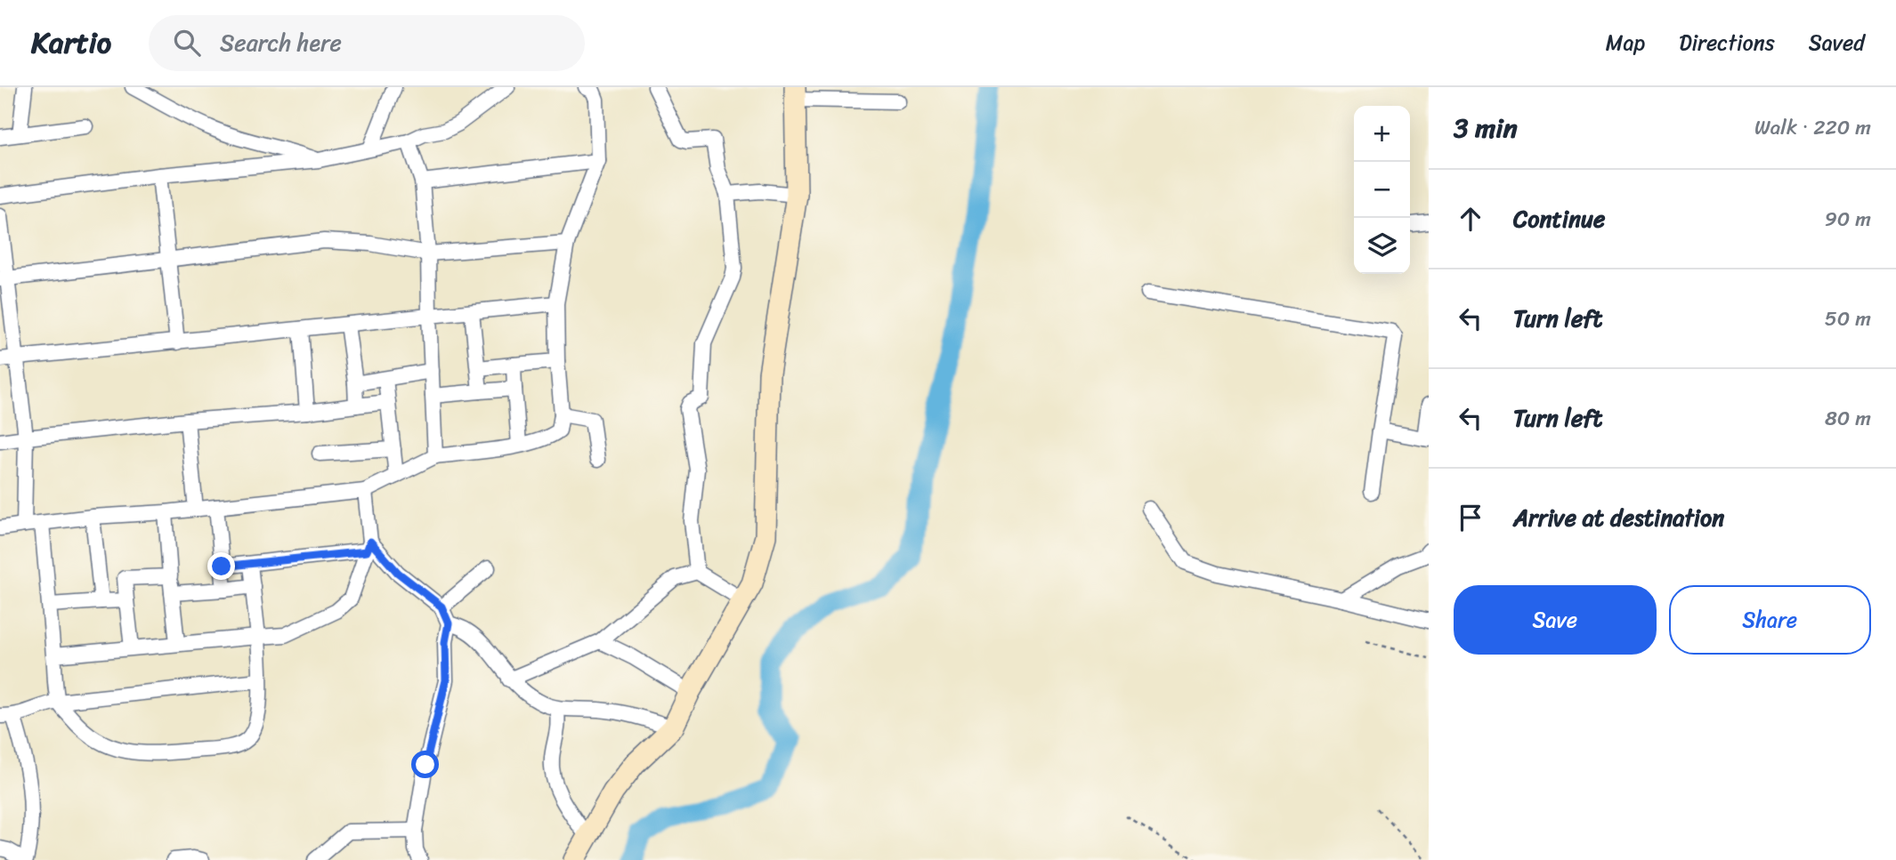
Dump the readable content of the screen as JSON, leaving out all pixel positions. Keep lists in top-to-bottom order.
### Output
{
  "page": {
    "header": "Kartio",
    "search": "Search here",
    "nav": ["Map", "Directions", "Saved"],
    "heading": ["3 min", "Walk · 220 m"],
    "map_buttons": ["+", "−"],
    "list": [
      ["Continue", "90 m"],
      ["Turn left", "50 m"],
      ["Turn left", "80 m"],
      "Arrive at destination"
    ],
    "buttons": ["Save", "Share"]
  }
}
